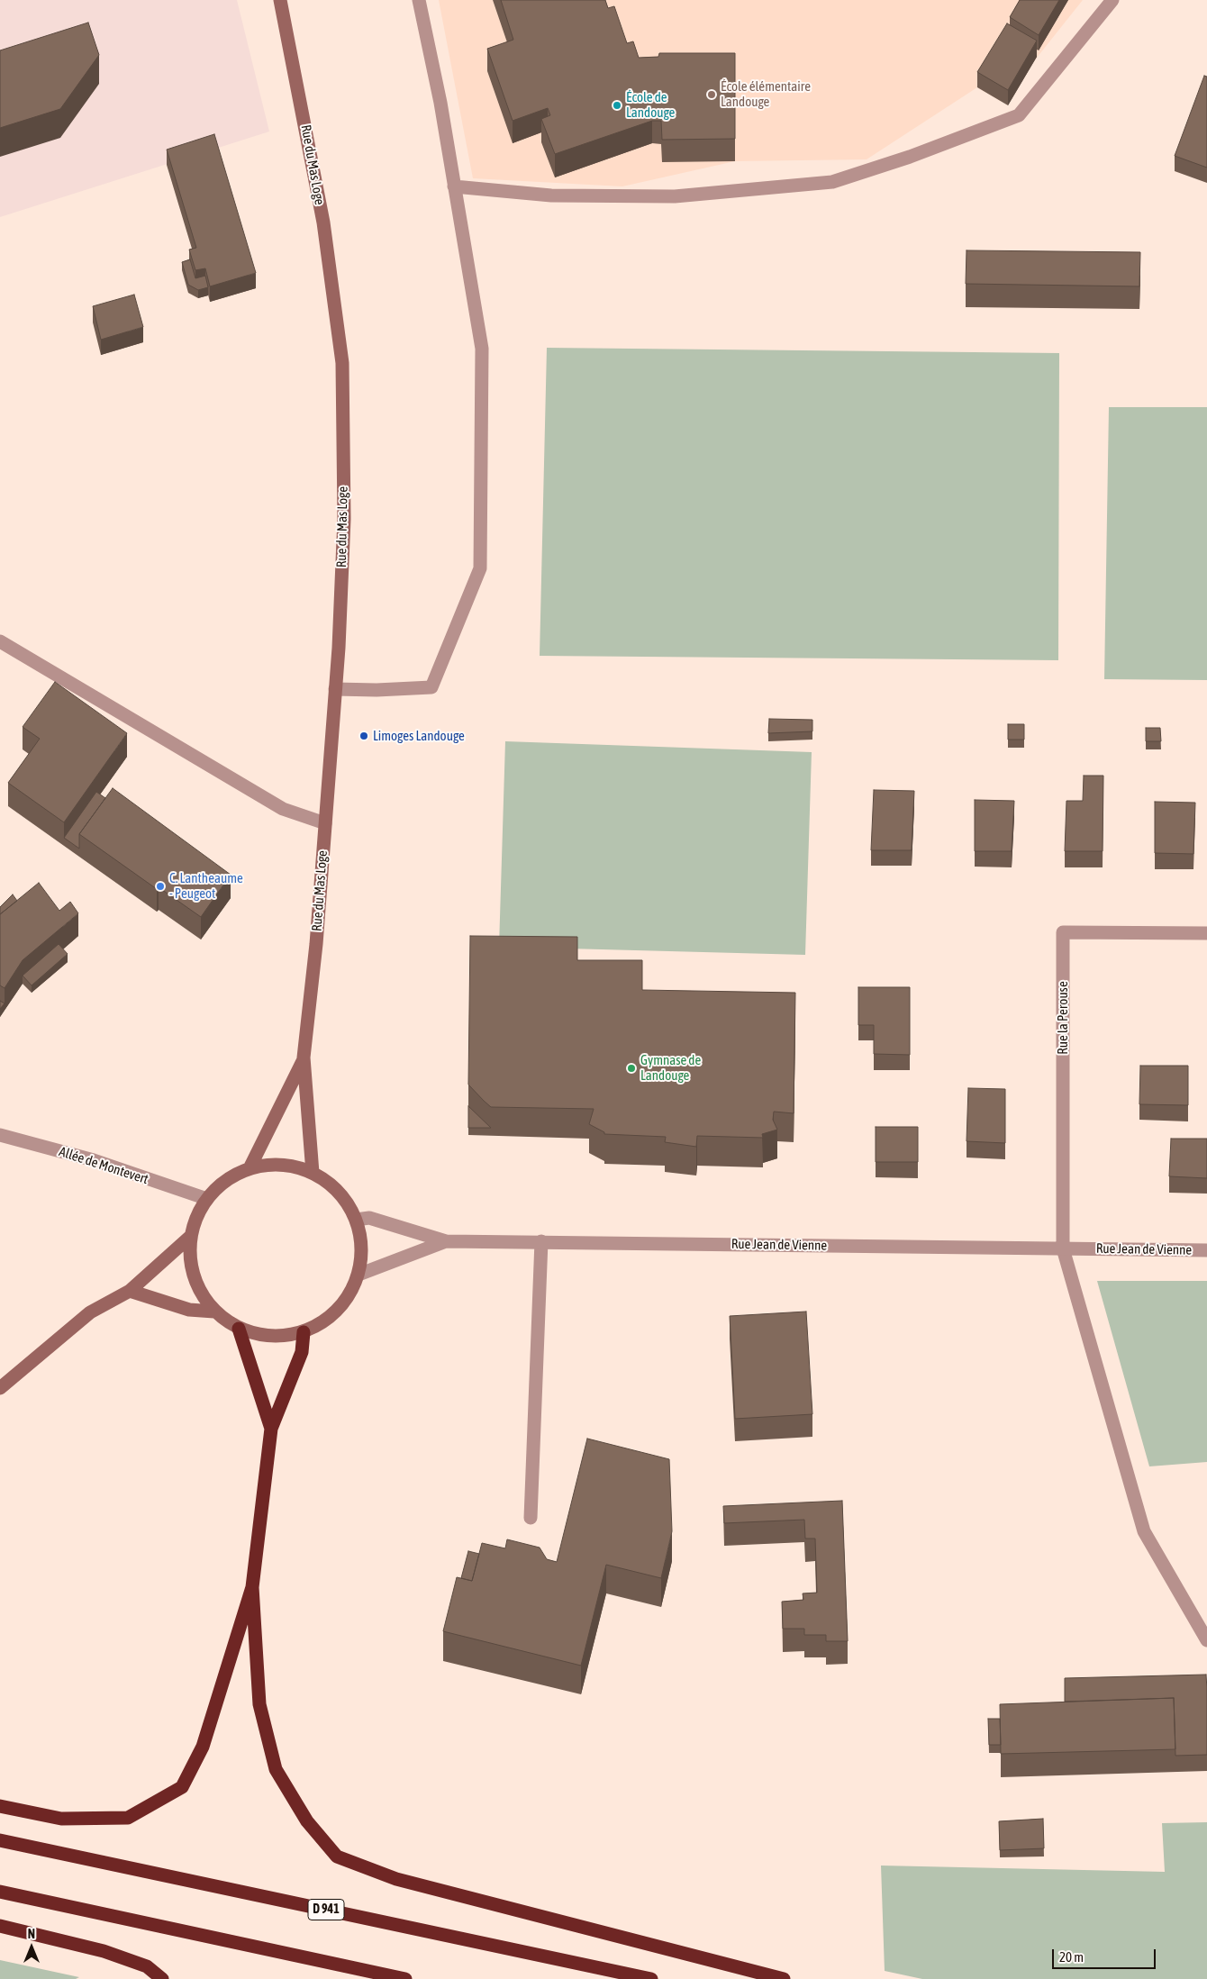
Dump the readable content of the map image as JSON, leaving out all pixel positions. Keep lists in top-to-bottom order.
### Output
{
  "streets": {
    "highway": ["D 941"],
    "main road": ["Rue du Mas Loge"],
    "street": ["Rue la Perouse", "Allée de Montevert", "Rue Jean de Vienne"]
  },
  "crossings": [
    ["Rue la Perouse", "Rue Jean de Vienne"]
  ],
  "places": [
    "École élémentaire Landouge",
    "École de Landouge",
    "Limoges Landouge",
    "C. Lantheaume - Peugeot",
    "Gymnase de Landouge"
  ],
  "scale_bar": "20 m",
  "north": "top"
}
